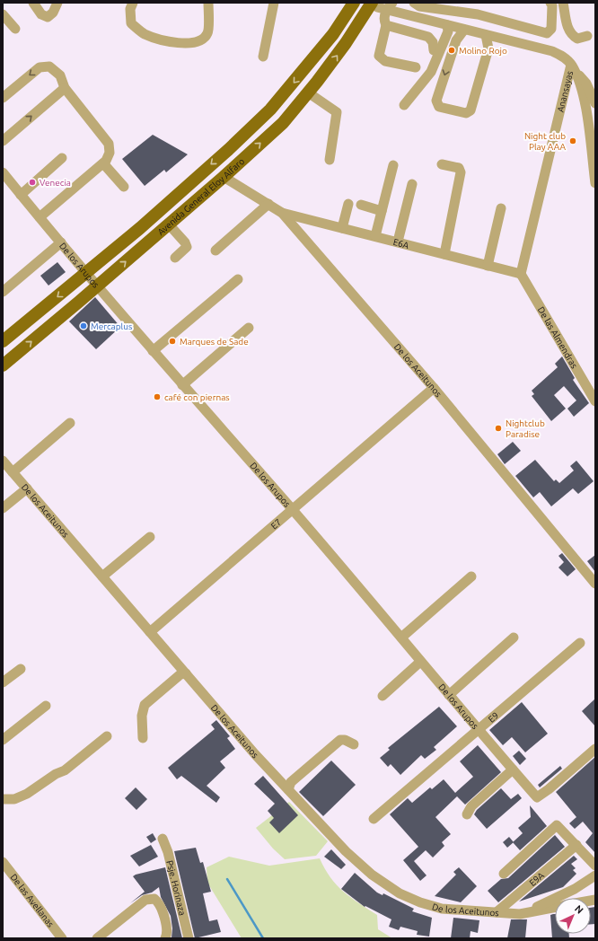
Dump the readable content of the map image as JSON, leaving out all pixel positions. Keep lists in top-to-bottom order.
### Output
{
  "streets": {
    "main road": ["Avenida General Eloy Alfaro"],
    "street": [
      "Anansayas",
      "E6A",
      "De los Arupos",
      "De las Almendras",
      "De los Aceitunos",
      "E7",
      "E9",
      "E9A",
      "Psje. Horinaza",
      "De las Avellanas"
    ]
  },
  "crossings": [
    ["Anansayas", "Avenida General Eloy Alfaro"],
    ["Anansayas", "E6A"],
    ["Anansayas", "De las Almendras"],
    ["Avenida General Eloy Alfaro", "De los Arupos"],
    ["Avenida General Eloy Alfaro", "De los Aceitunos"],
    ["E6A", "De las Almendras"],
    ["E6A", "De los Aceitunos"],
    ["De los Arupos", "E7"],
    ["De los Arupos", "E9"],
    ["De los Aceitunos", "E7"],
    ["De los Aceitunos", "E9A"]
  ],
  "places": [
    "Molino Rojo",
    "Night club Play AAA",
    "Venecia",
    "Mercaplus",
    "Marques de Sade",
    "café con piernas",
    "Nightclub Paradise"
  ],
  "north": "top right"
}
